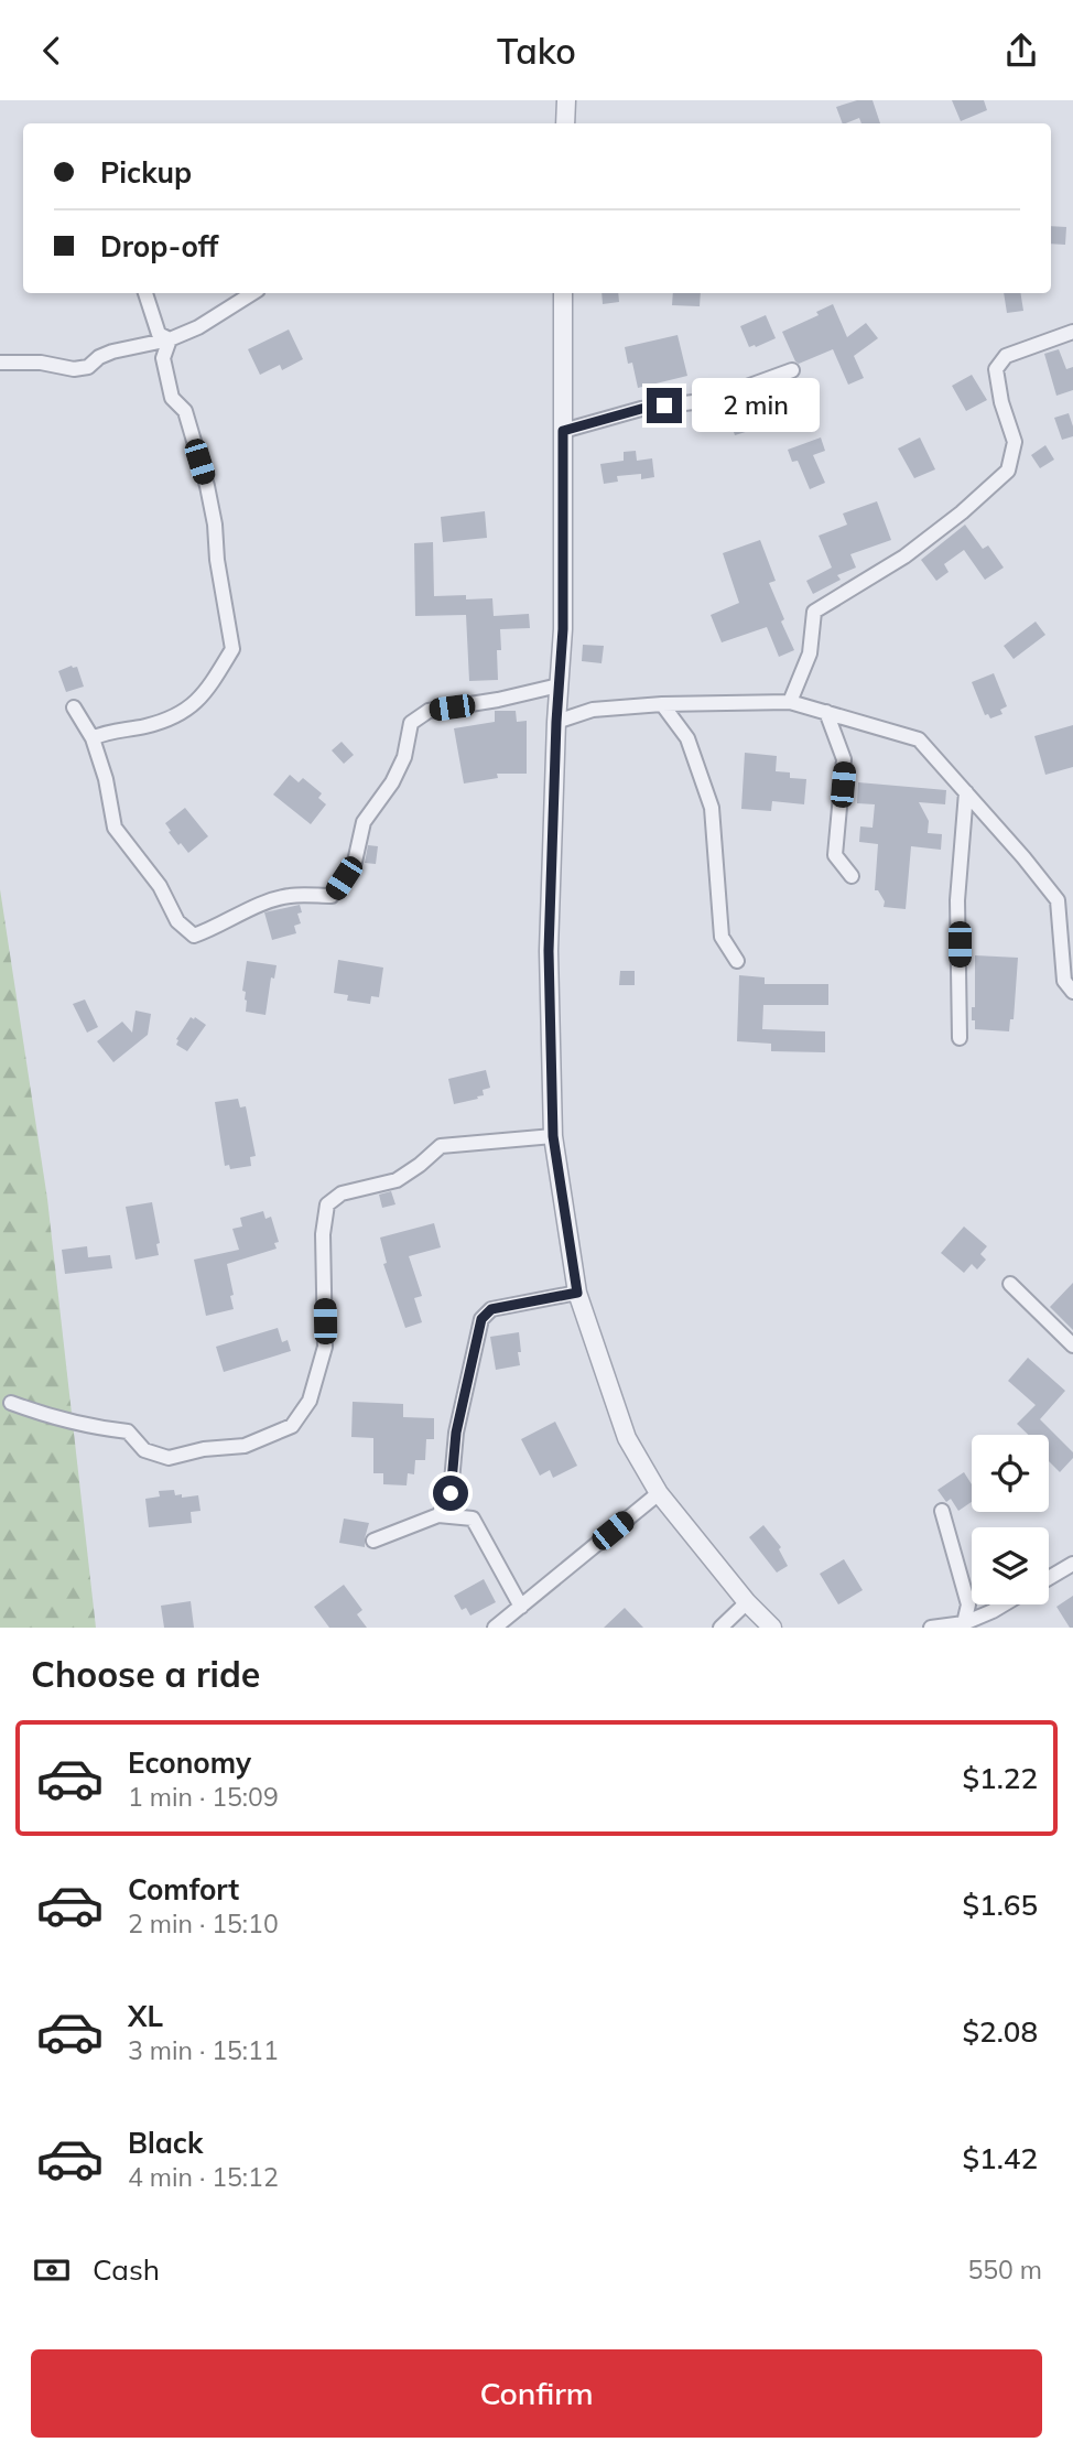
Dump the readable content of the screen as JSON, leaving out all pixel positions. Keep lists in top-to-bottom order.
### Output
{
  "page": {
    "header": "Tako",
    "banner": ["Pickup", "Drop-off"],
    "bubble": "2 min",
    "heading": "Choose a ride",
    "list": [
      {
        "name": "Economy",
        "note": "1 min · 15:09",
        "value": "$1.22"
      },
      {
        "name": "Comfort",
        "note": "2 min · 15:10",
        "value": "$1.65"
      },
      {
        "name": "XL",
        "note": "3 min · 15:11",
        "value": "$2.08"
      },
      {
        "name": "Black",
        "note": "4 min · 15:12",
        "value": "$1.42"
      }
    ],
    "pay": ["Cash", "550 m"],
    "buttons": "Confirm"
  }
}
